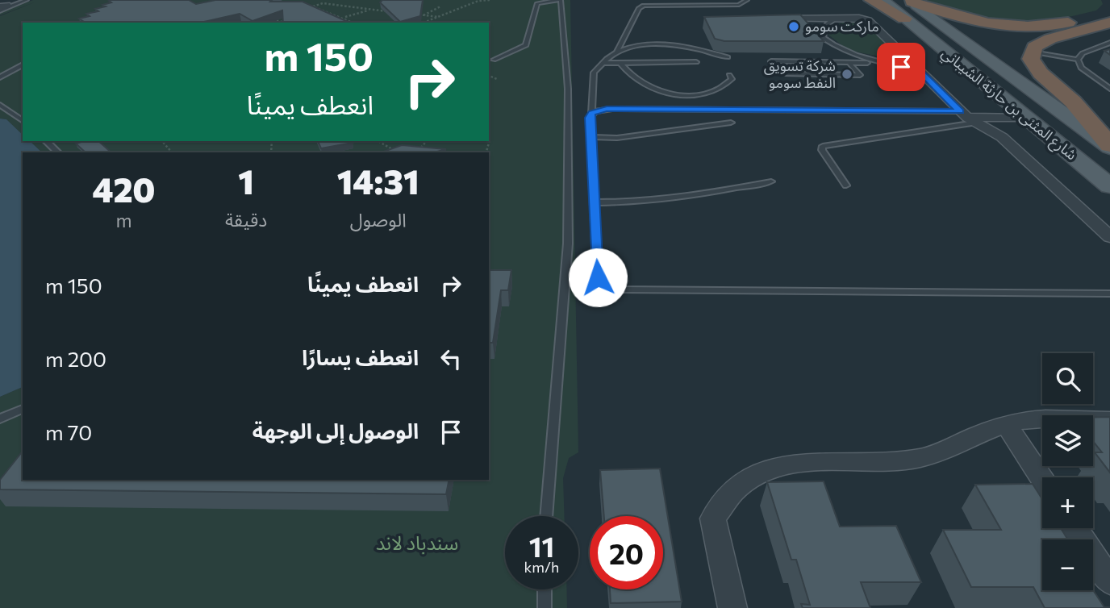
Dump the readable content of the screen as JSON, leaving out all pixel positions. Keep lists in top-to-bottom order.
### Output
{
  "streets": {
    "main road": ["شارع المثنى بن حارثة الشيباني"]
  },
  "parks": ["سندباد لاند"],
  "places": ["ماركت سومو", "شركة تسويق النفط سومو"],
  "page": {
    "turn": ["150 m", "انعطف يمينًا"],
    "eta": [
      "14:31",
      "الوصول",
      "1",
      "دقيقة",
      "420",
      "m"
    ],
    "list": [
      {
        "name": "انعطف يمينًا",
        "value": "150 m"
      },
      {
        "name": "انعطف يسارًا",
        "value": "200 m"
      },
      {
        "name": "الوصول إلى الوجهة",
        "value": "70 m"
      }
    ],
    "map_buttons": ["+", "−"],
    "speed": "11 km/h",
    "limit": "20"
  }
}
